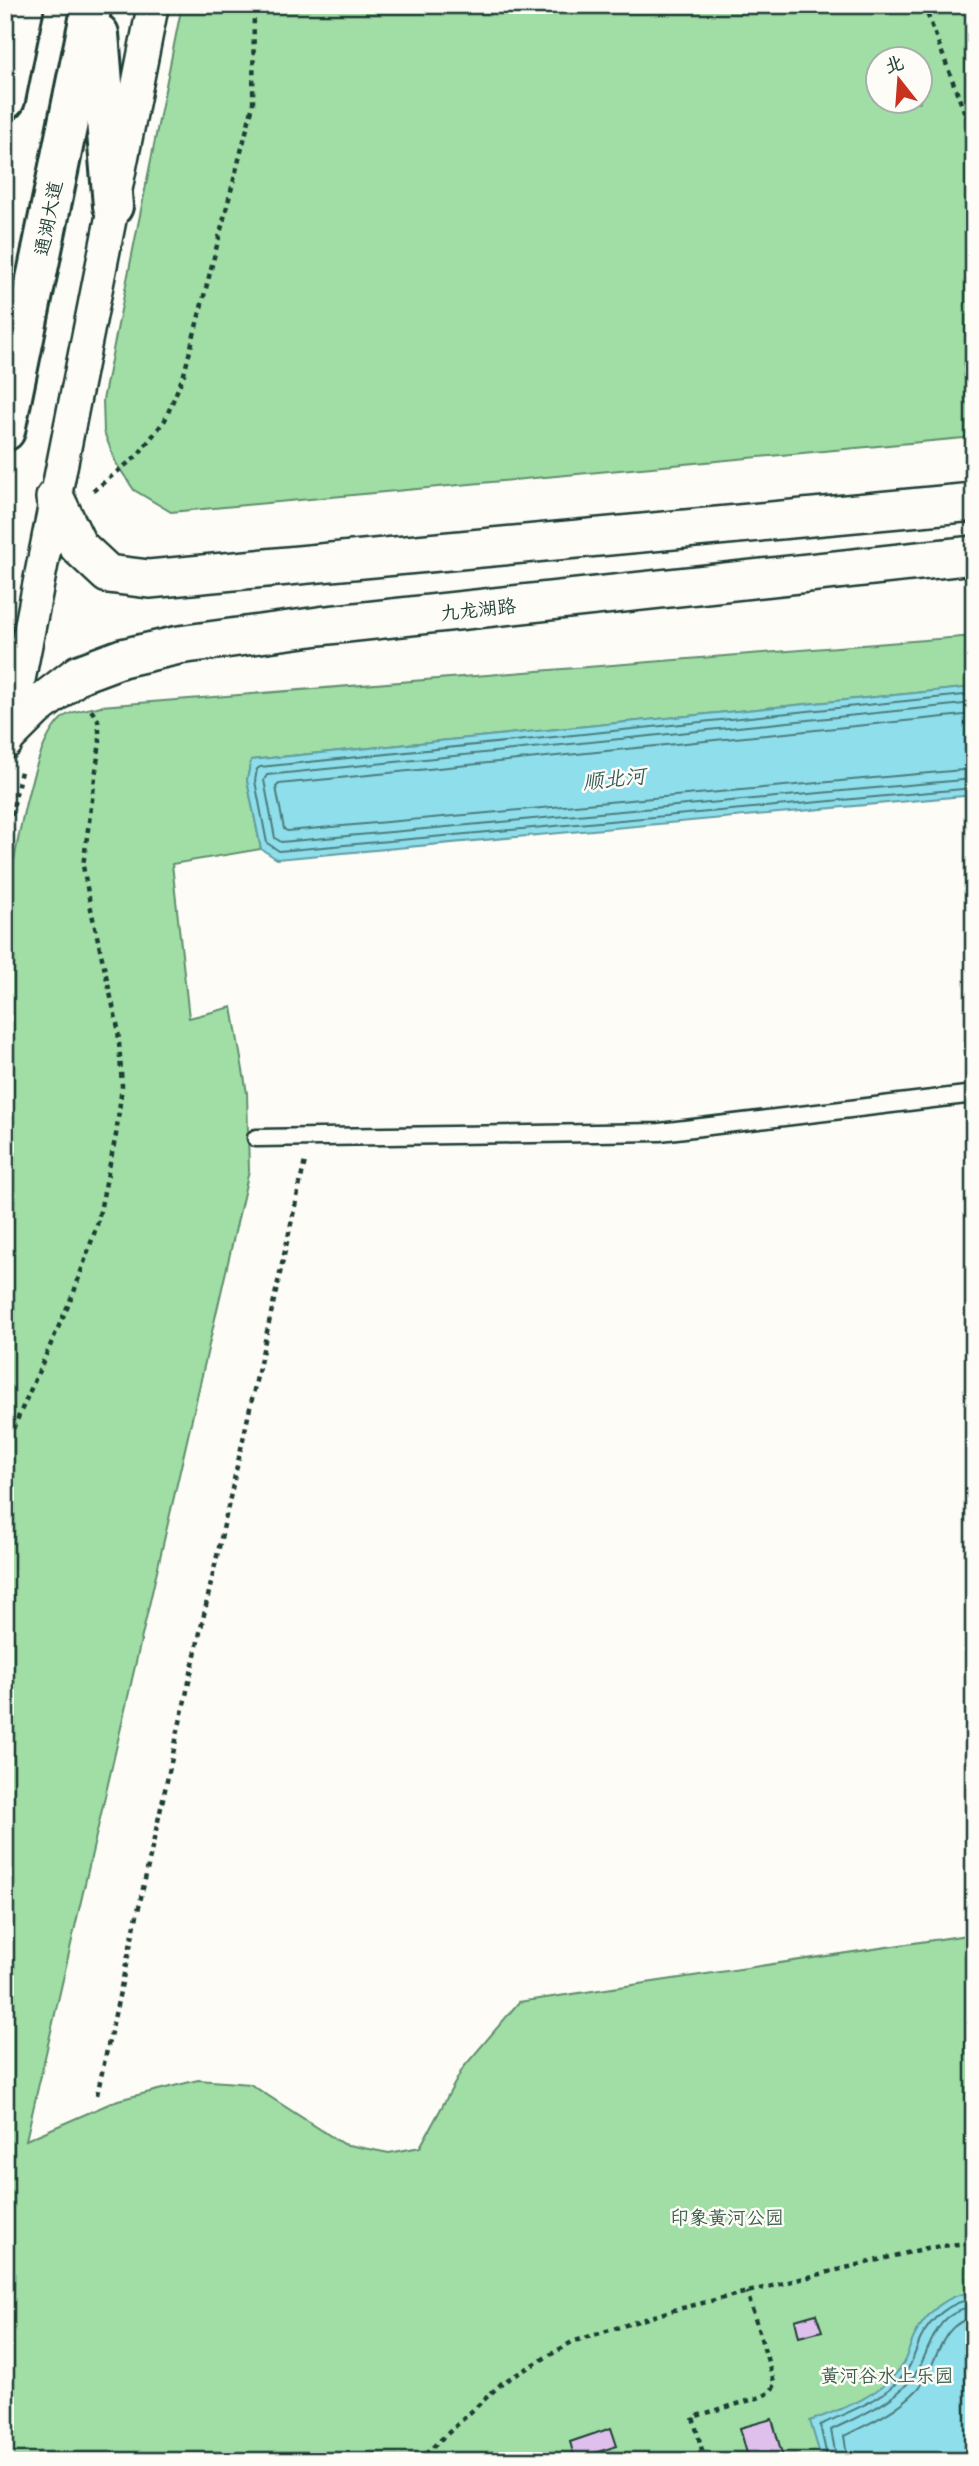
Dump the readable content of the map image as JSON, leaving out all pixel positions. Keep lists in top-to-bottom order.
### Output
{
  "streets": {
    "main road": ["通湖大道"],
    "street": ["九龙湖路"]
  },
  "water": ["顺北河"],
  "parks": ["印象黄河公园", "黄河谷水上乐园"],
  "north": "top"
}
